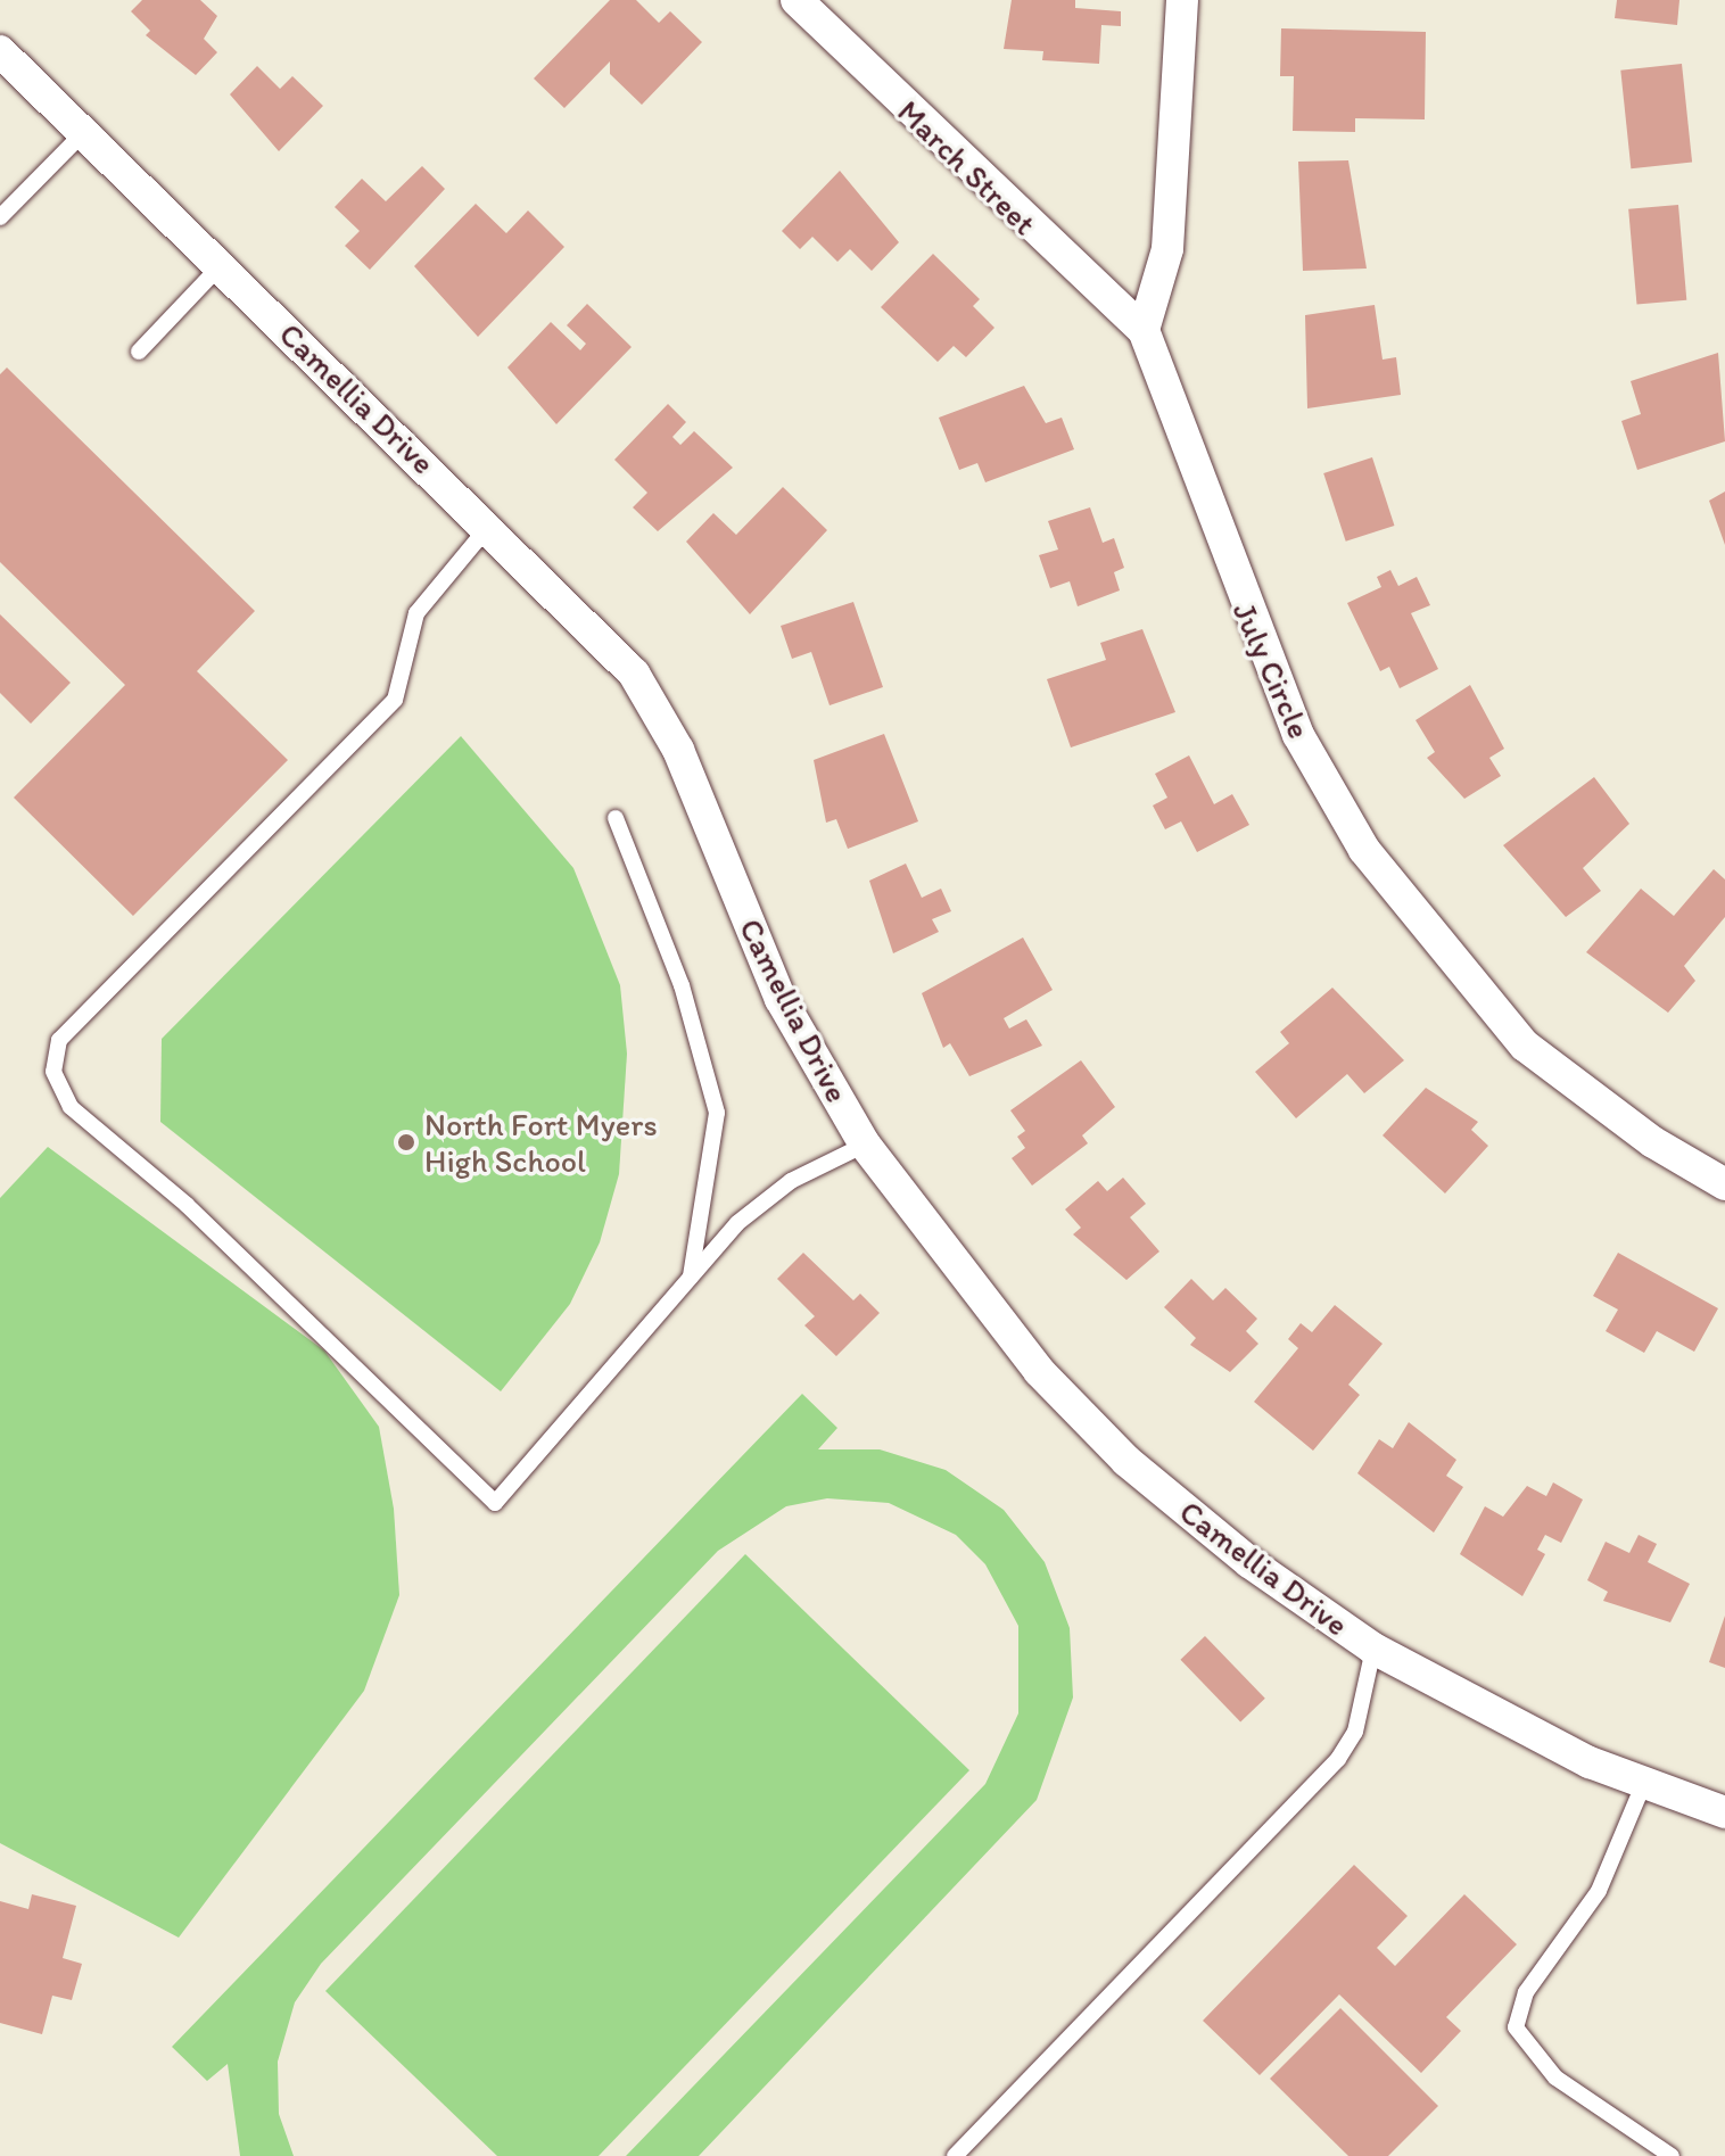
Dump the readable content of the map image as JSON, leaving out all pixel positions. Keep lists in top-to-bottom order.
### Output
{
  "streets": {
    "street": ["March Street", "Camellia Drive", "July Circle"]
  },
  "crossings": [
    ["March Street", "July Circle"]
  ],
  "places": ["North Fort Myers High School"]
}
